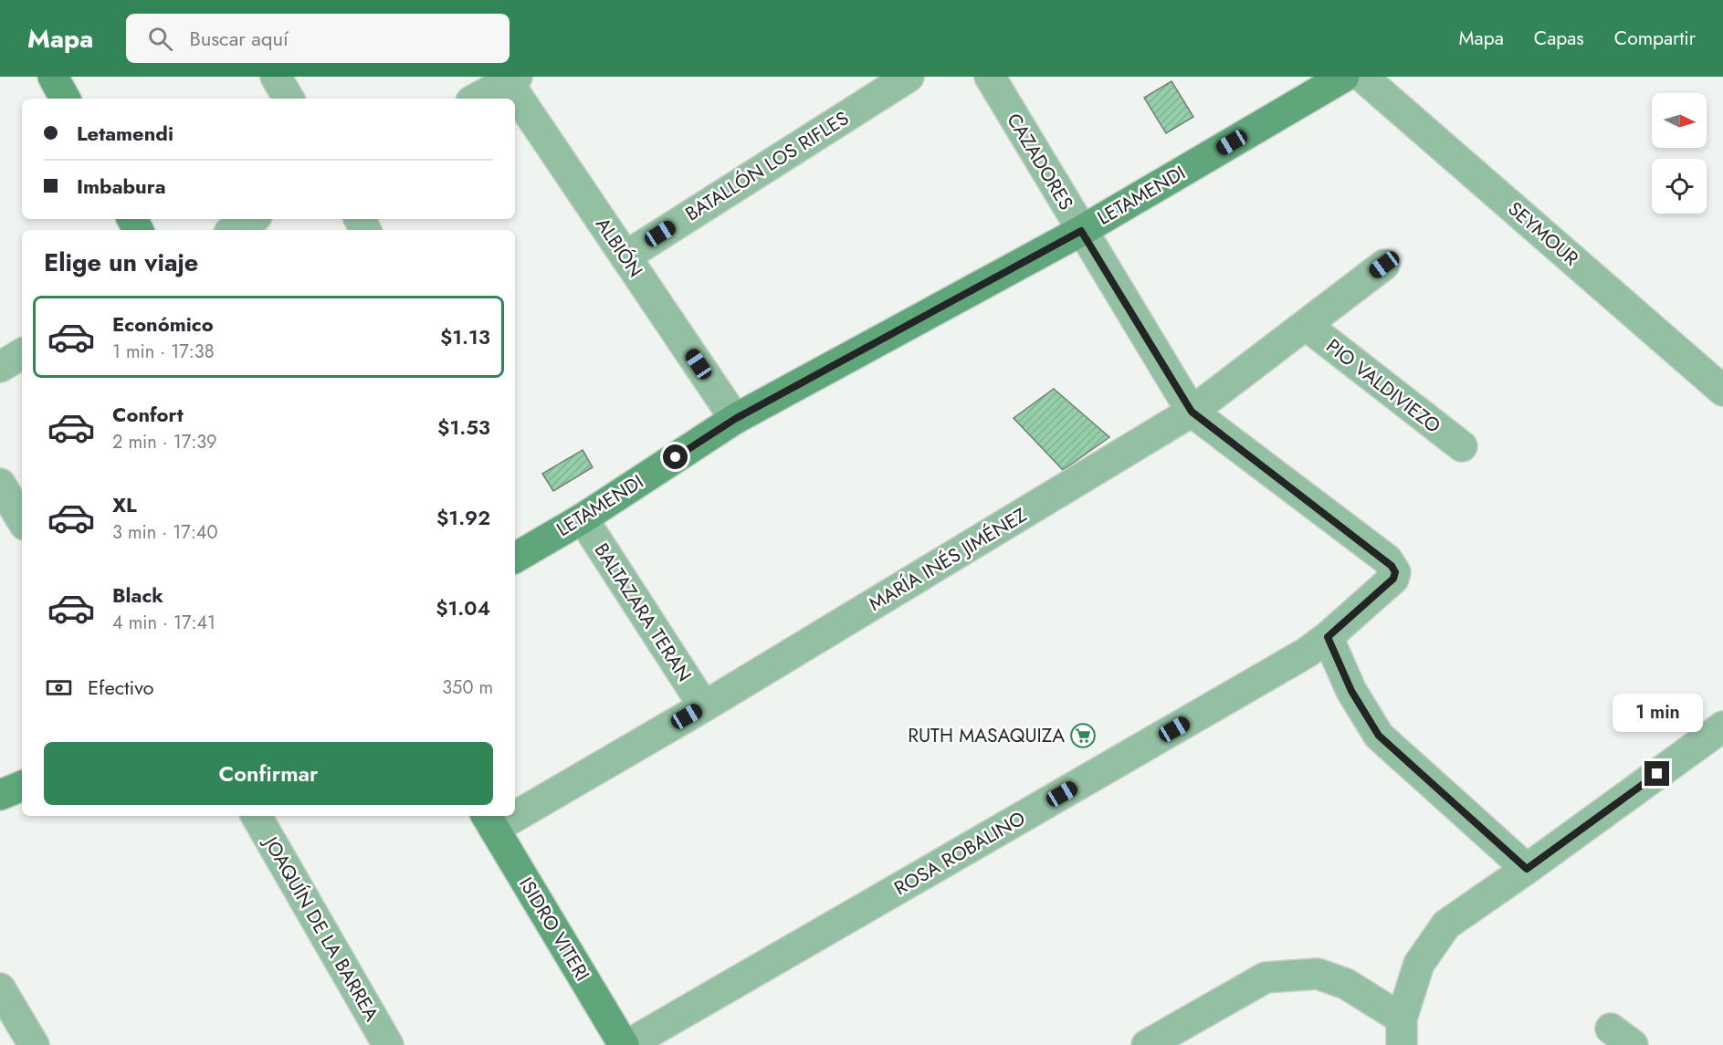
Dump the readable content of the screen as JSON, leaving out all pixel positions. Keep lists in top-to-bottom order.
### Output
{
  "streets": {
    "street": [
      "CAZADORES",
      "BATALLÓN LOS RIFLES",
      "LETAMENDI",
      "SEYMOUR",
      "ALBIÓN",
      "PIO VALDIVIEZO",
      "MARÍA INÉS JIMÉNEZ",
      "BALTAZARA TERAN",
      "ROSA ROBALINO",
      "JOAQUÍN DE LA BARREA",
      "ISIDRO VITERI"
    ]
  },
  "crossings": [
    ["CAZADORES", "LETAMENDI"],
    ["CAZADORES", "MARÍA INÉS JIMÉNEZ"],
    ["CAZADORES", "ROSA ROBALINO"],
    ["BATALLÓN LOS RIFLES", "ALBIÓN"],
    ["LETAMENDI", "ALBIÓN"],
    ["LETAMENDI", "BALTAZARA TERAN"],
    ["PIO VALDIVIEZO", "MARÍA INÉS JIMÉNEZ"],
    ["MARÍA INÉS JIMÉNEZ", "BALTAZARA TERAN"],
    ["ROSA ROBALINO", "ISIDRO VITERI"]
  ],
  "places": {
    "supermarket": ["RUTH MASAQUIZA"]
  },
  "north": "right",
  "page": {
    "header": "Mapa",
    "search": "Buscar aquí",
    "nav": ["Mapa", "Capas", "Compartir"],
    "banner": ["Letamendi", "Imbabura"],
    "heading": "Elige un viaje",
    "list": [
      {
        "name": "Económico",
        "note": "1 min · 17:38",
        "value": "$1.13"
      },
      {
        "name": "Confort",
        "note": "2 min · 17:39",
        "value": "$1.53"
      },
      {
        "name": "XL",
        "note": "3 min · 17:40",
        "value": "$1.92"
      },
      {
        "name": "Black",
        "note": "4 min · 17:41",
        "value": "$1.04"
      }
    ],
    "pay": ["Efectivo", "350 m"],
    "bubble": "1 min",
    "buttons": "Confirmar"
  }
}
